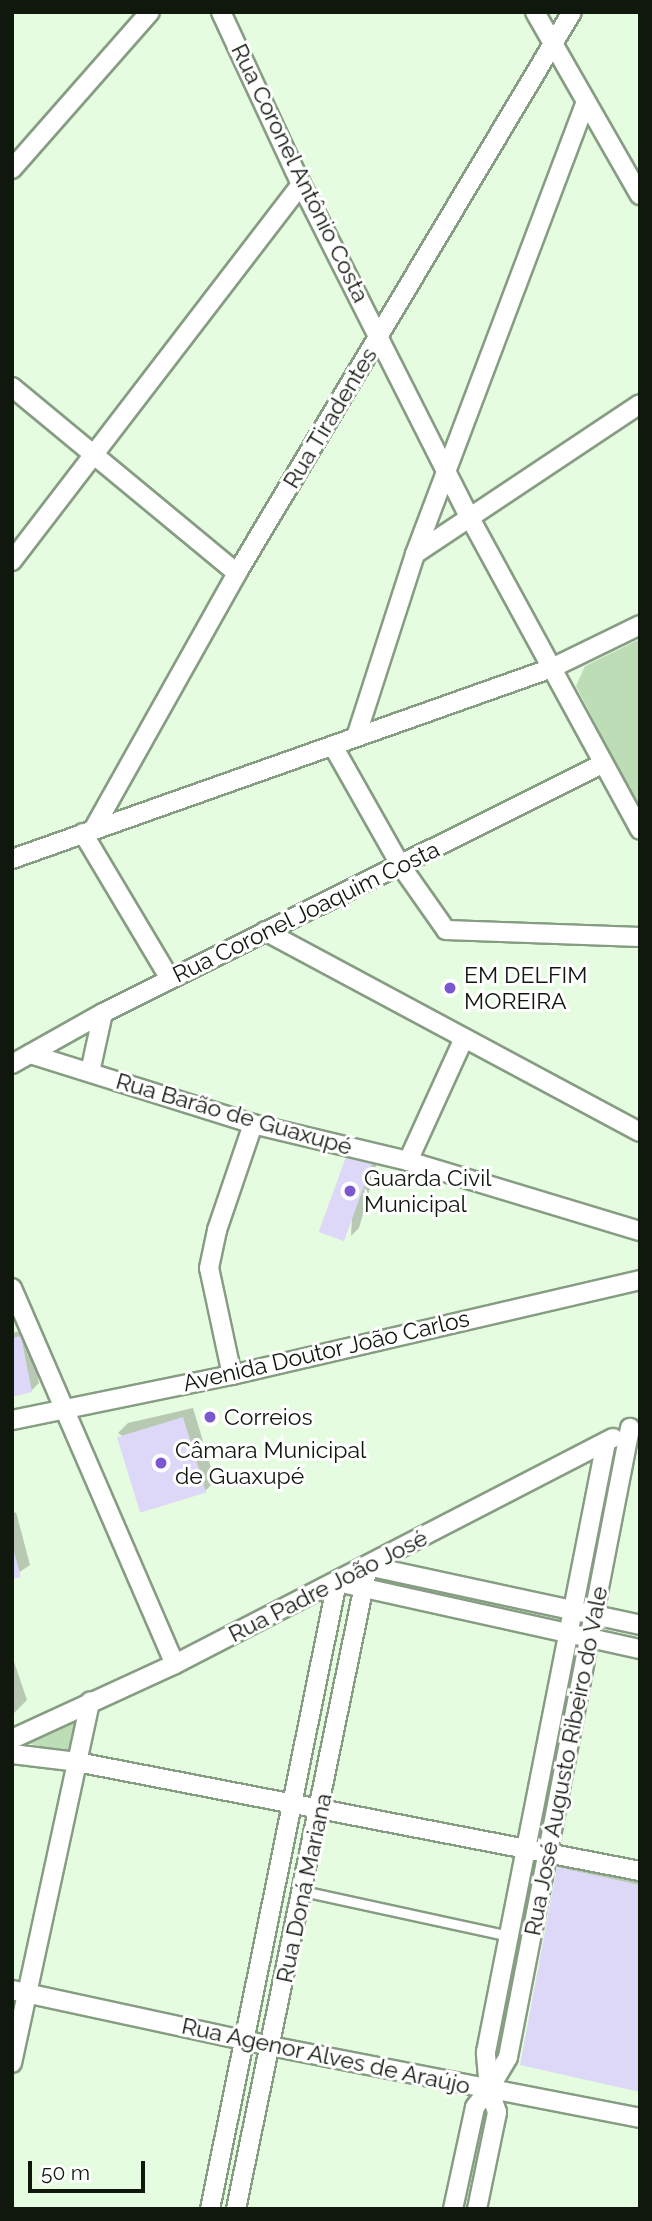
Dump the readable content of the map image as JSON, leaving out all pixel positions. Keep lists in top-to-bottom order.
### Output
{
  "streets": {
    "street": [
      "Rua Coronel Antônio Costa",
      "Rua Tiradentes",
      "Rua Coronel Joaquim Costa",
      "Rua Barão de Guaxupé",
      "Avenida Doutor João Carlos",
      "Rua Padre João José",
      "Rua José Augusto Ribeiro do Vale",
      "Rua Doná Mariana",
      "Rua Agenor Alves de Araújo"
    ]
  },
  "crossings": [
    ["Rua Coronel Antônio Costa", "Rua Tiradentes"],
    ["Rua Coronel Antônio Costa", "Rua Coronel Joaquim Costa"],
    ["Rua Coronel Joaquim Costa", "Rua Barão de Guaxupé"],
    ["Rua Padre João José", "Rua José Augusto Ribeiro do Vale"],
    ["Rua Padre João José", "Rua Doná Mariana"],
    ["Rua José Augusto Ribeiro do Vale", "Rua Agenor Alves de Araújo"],
    ["Rua Doná Mariana", "Rua Agenor Alves de Araújo"]
  ],
  "places": [
    "EM DELFIM MOREIRA",
    "Guarda Civil Municipal",
    "Correios",
    "Câmara Municipal de Guaxupé"
  ],
  "scale_bar": "50 m"
}
